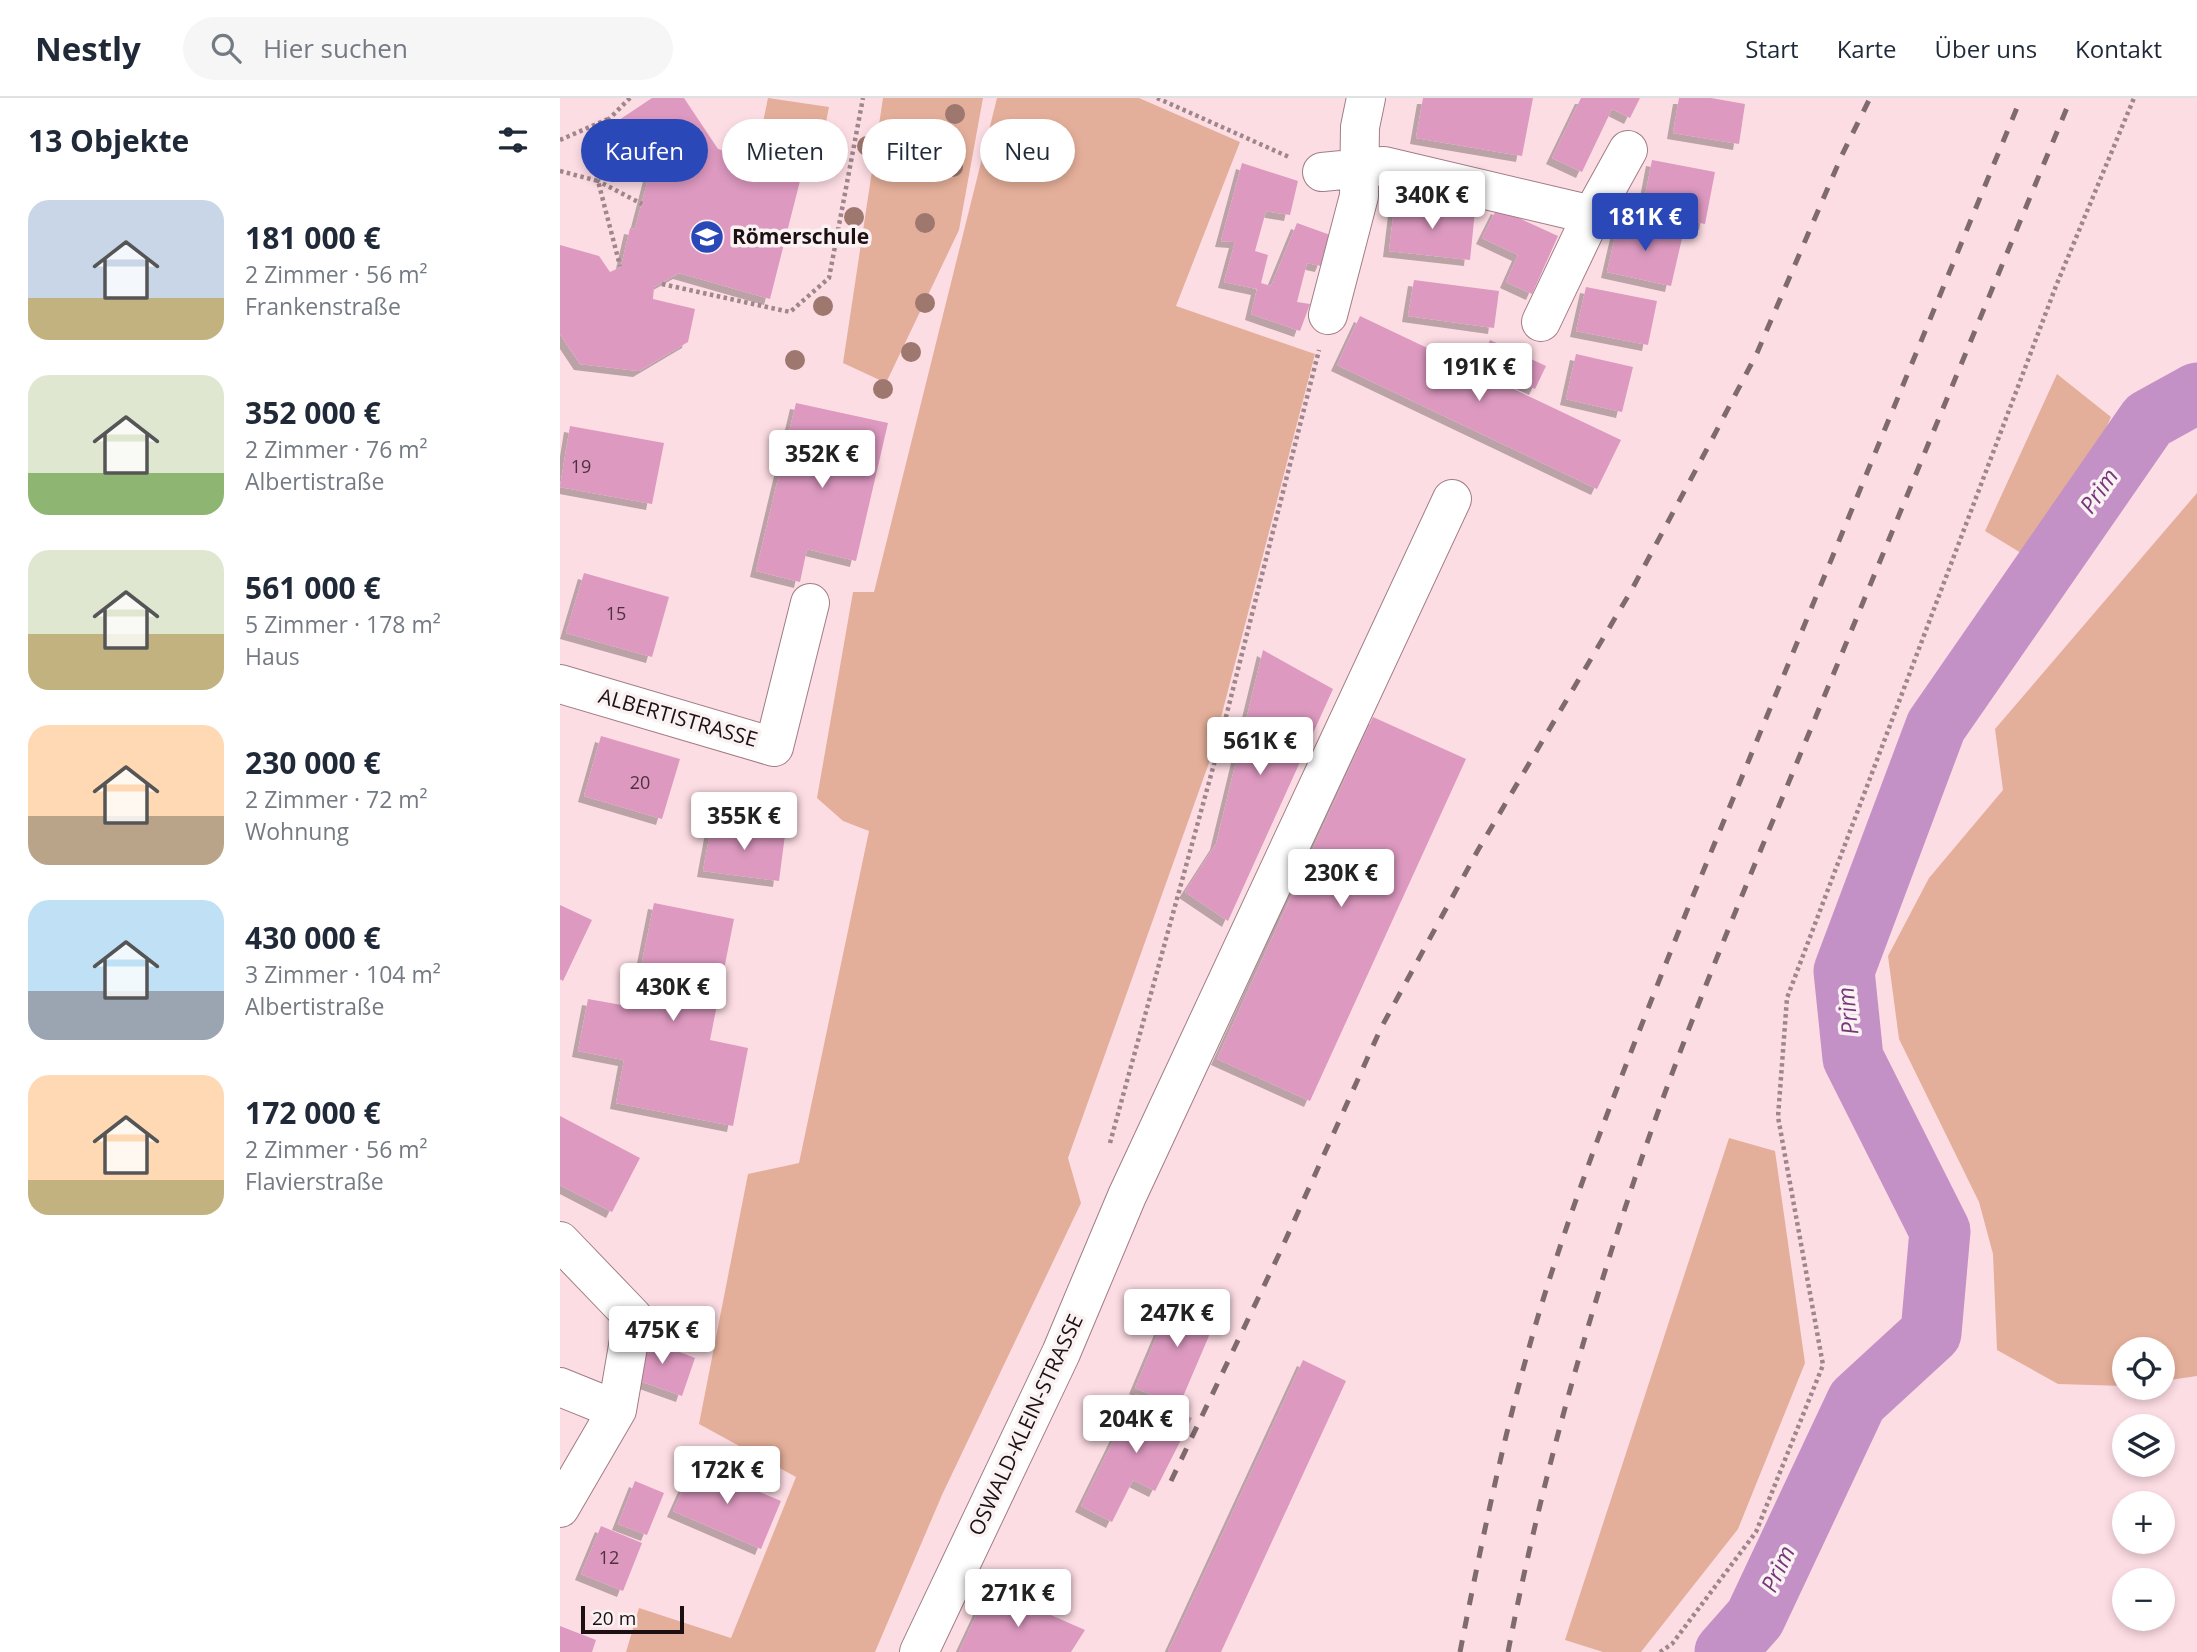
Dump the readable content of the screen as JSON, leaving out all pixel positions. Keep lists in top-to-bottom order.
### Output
{
  "streets": {
    "street": ["ALBERTISTRASSE", "OSWALD-KLEIN-STRASSE"]
  },
  "water": ["Prim"],
  "places": {
    "school or university": ["Römerschule"]
  },
  "house_numbers": [
    "19",
    "15",
    "20",
    "12"
  ],
  "scale_bar": "20 m",
  "page": {
    "header": "Nestly",
    "search": "Hier suchen",
    "nav": [
      "Start",
      "Karte",
      "Über uns",
      "Kontakt"
    ],
    "heading": "13 Objekte",
    "chip": [
      "Kaufen",
      "Mieten",
      "Filter",
      "Neu"
    ],
    "price": [
      "340K €",
      "181K €",
      "191K €",
      "352K €",
      "561K €",
      "355K €",
      "230K €",
      "430K €",
      "247K €",
      "475K €",
      "204K €",
      "172K €",
      "271K €"
    ],
    "list": [
      {
        "name": "181 000 €",
        "note": "2 Zimmer · 56 m² · Frankenstraße"
      },
      {
        "name": "352 000 €",
        "note": "2 Zimmer · 76 m² · Albertistraße"
      },
      {
        "name": "561 000 €",
        "note": "5 Zimmer · 178 m² · Haus"
      },
      {
        "name": "230 000 €",
        "note": "2 Zimmer · 72 m² · Wohnung"
      },
      {
        "name": "430 000 €",
        "note": "3 Zimmer · 104 m² · Albertistraße"
      },
      {
        "name": "172 000 €",
        "note": "2 Zimmer · 56 m² · Flavierstraße"
      }
    ],
    "map_buttons": ["+", "−"],
    "scale": "20 m"
  }
}
